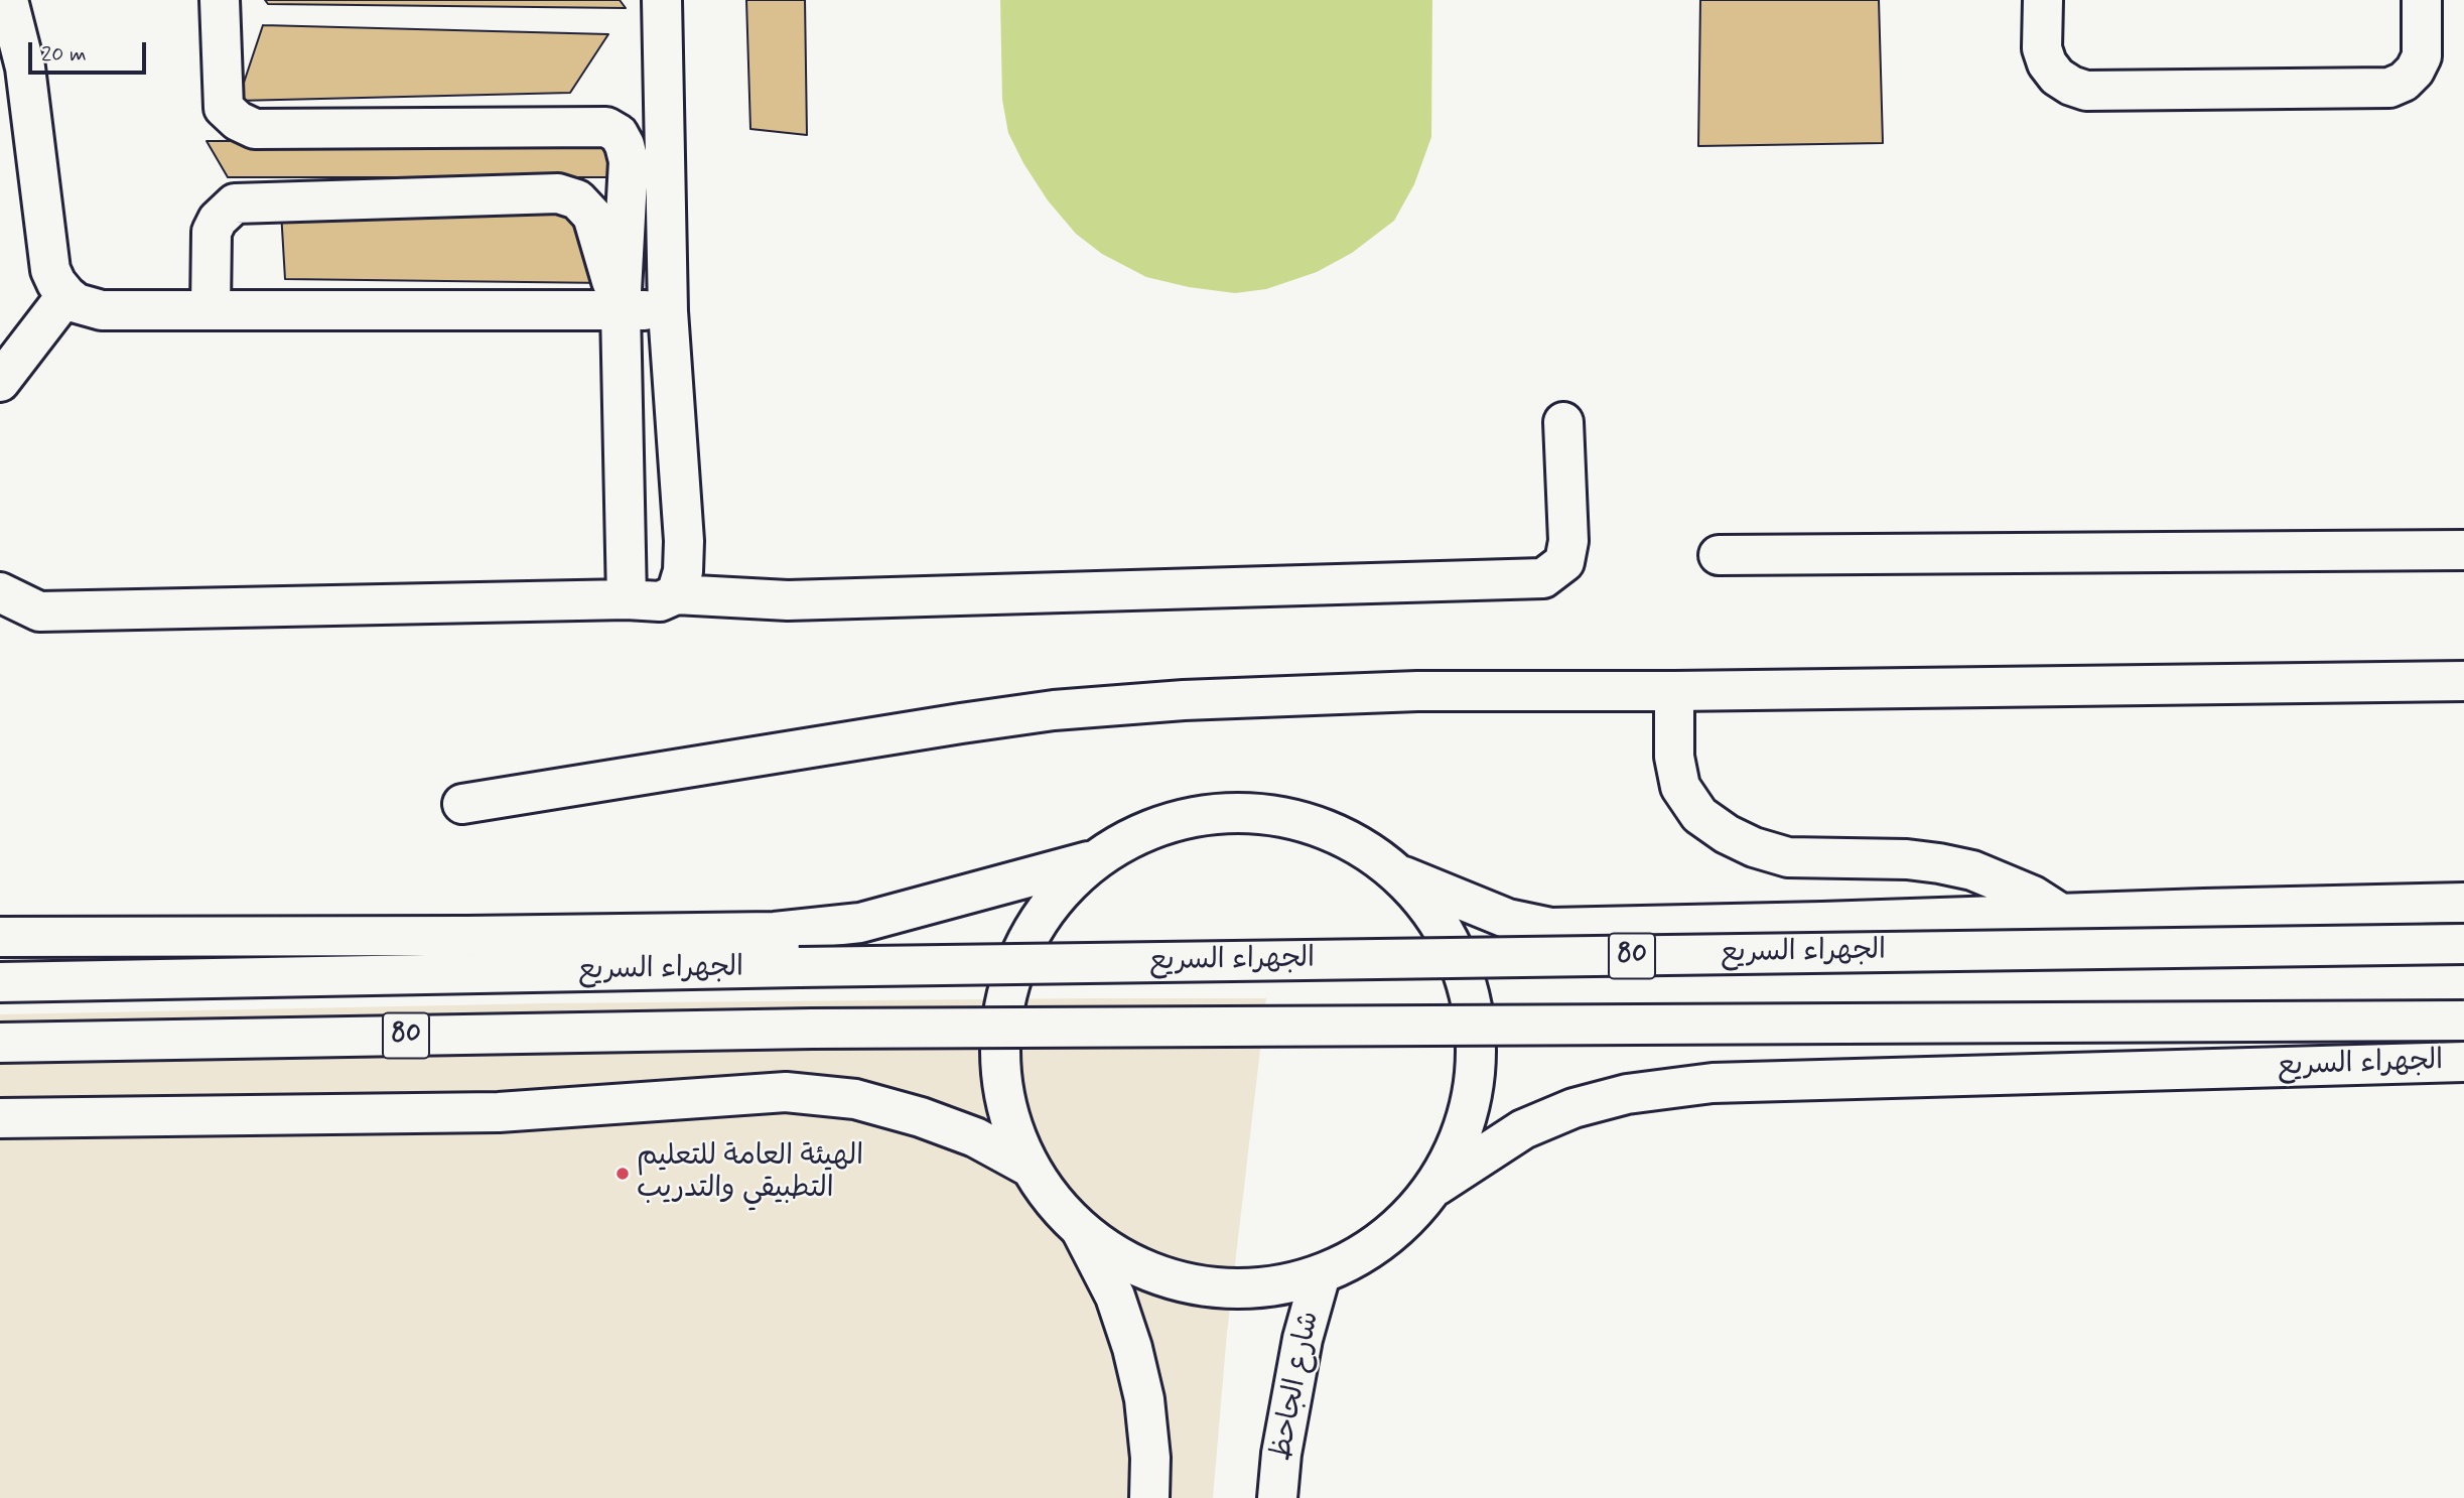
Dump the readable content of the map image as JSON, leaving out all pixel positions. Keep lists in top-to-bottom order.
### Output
{
  "streets": {
    "main road": ["الجهراء السريع", "80", "شارع الجاحظ"]
  },
  "places": ["الهيئة العامة للتعليم التطبيقي والتدريب"],
  "scale_bar": "20 m"
}
